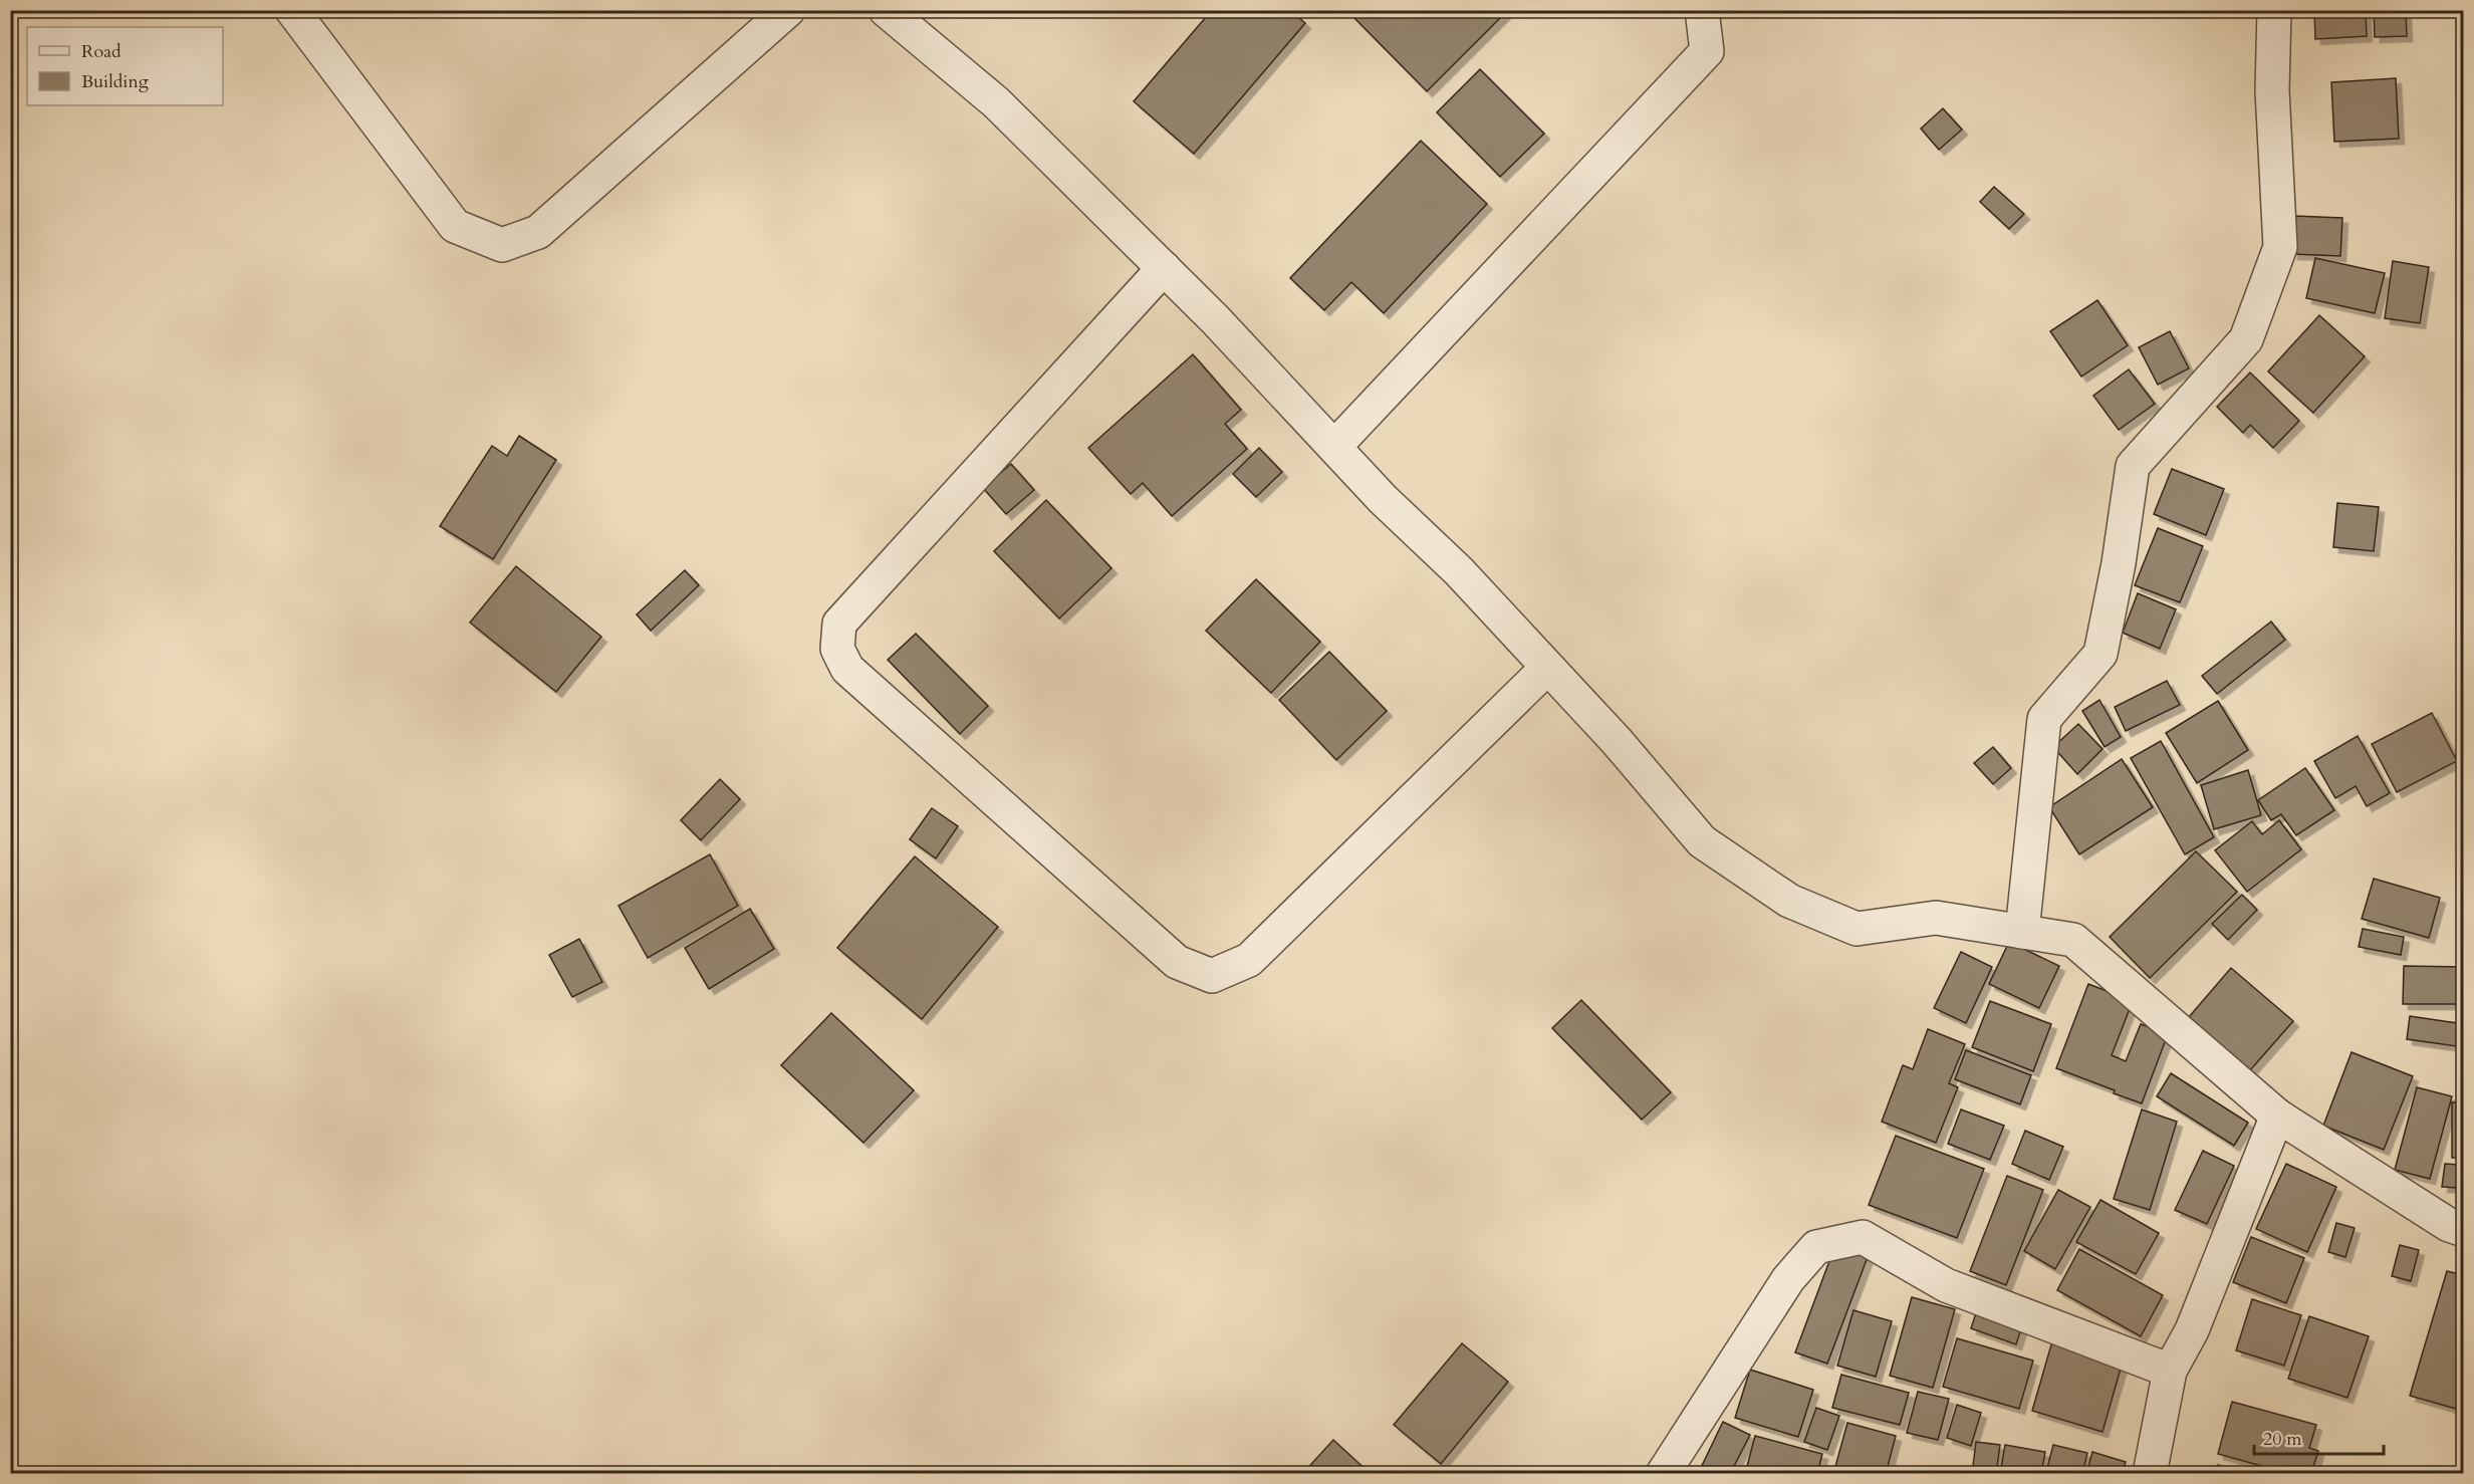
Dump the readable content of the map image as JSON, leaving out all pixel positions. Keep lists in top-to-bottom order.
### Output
{
  "legend": ["Road", "Building"],
  "scale_bar": "20 m"
}
